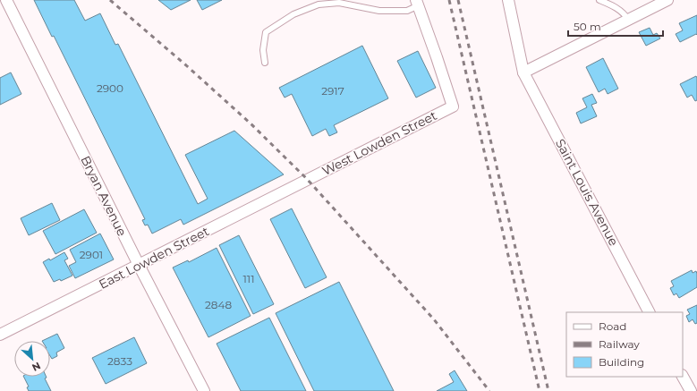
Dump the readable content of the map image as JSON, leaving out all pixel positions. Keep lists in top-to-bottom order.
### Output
{
  "streets": {
    "street": [
      "West Lowden Street",
      "Saint Louis Avenue",
      "Bryan Avenue",
      "East Lowden Street"
    ]
  },
  "crossings": [
    ["West Lowden Street", "East Lowden Street"],
    ["Bryan Avenue", "East Lowden Street"]
  ],
  "house_numbers": [
    "2900",
    "2917",
    "2901",
    "111",
    "2848",
    "2833"
  ],
  "legend": ["Road", "Railway", "Building"],
  "scale_bar": "50 m",
  "north": "bottom right"
}
